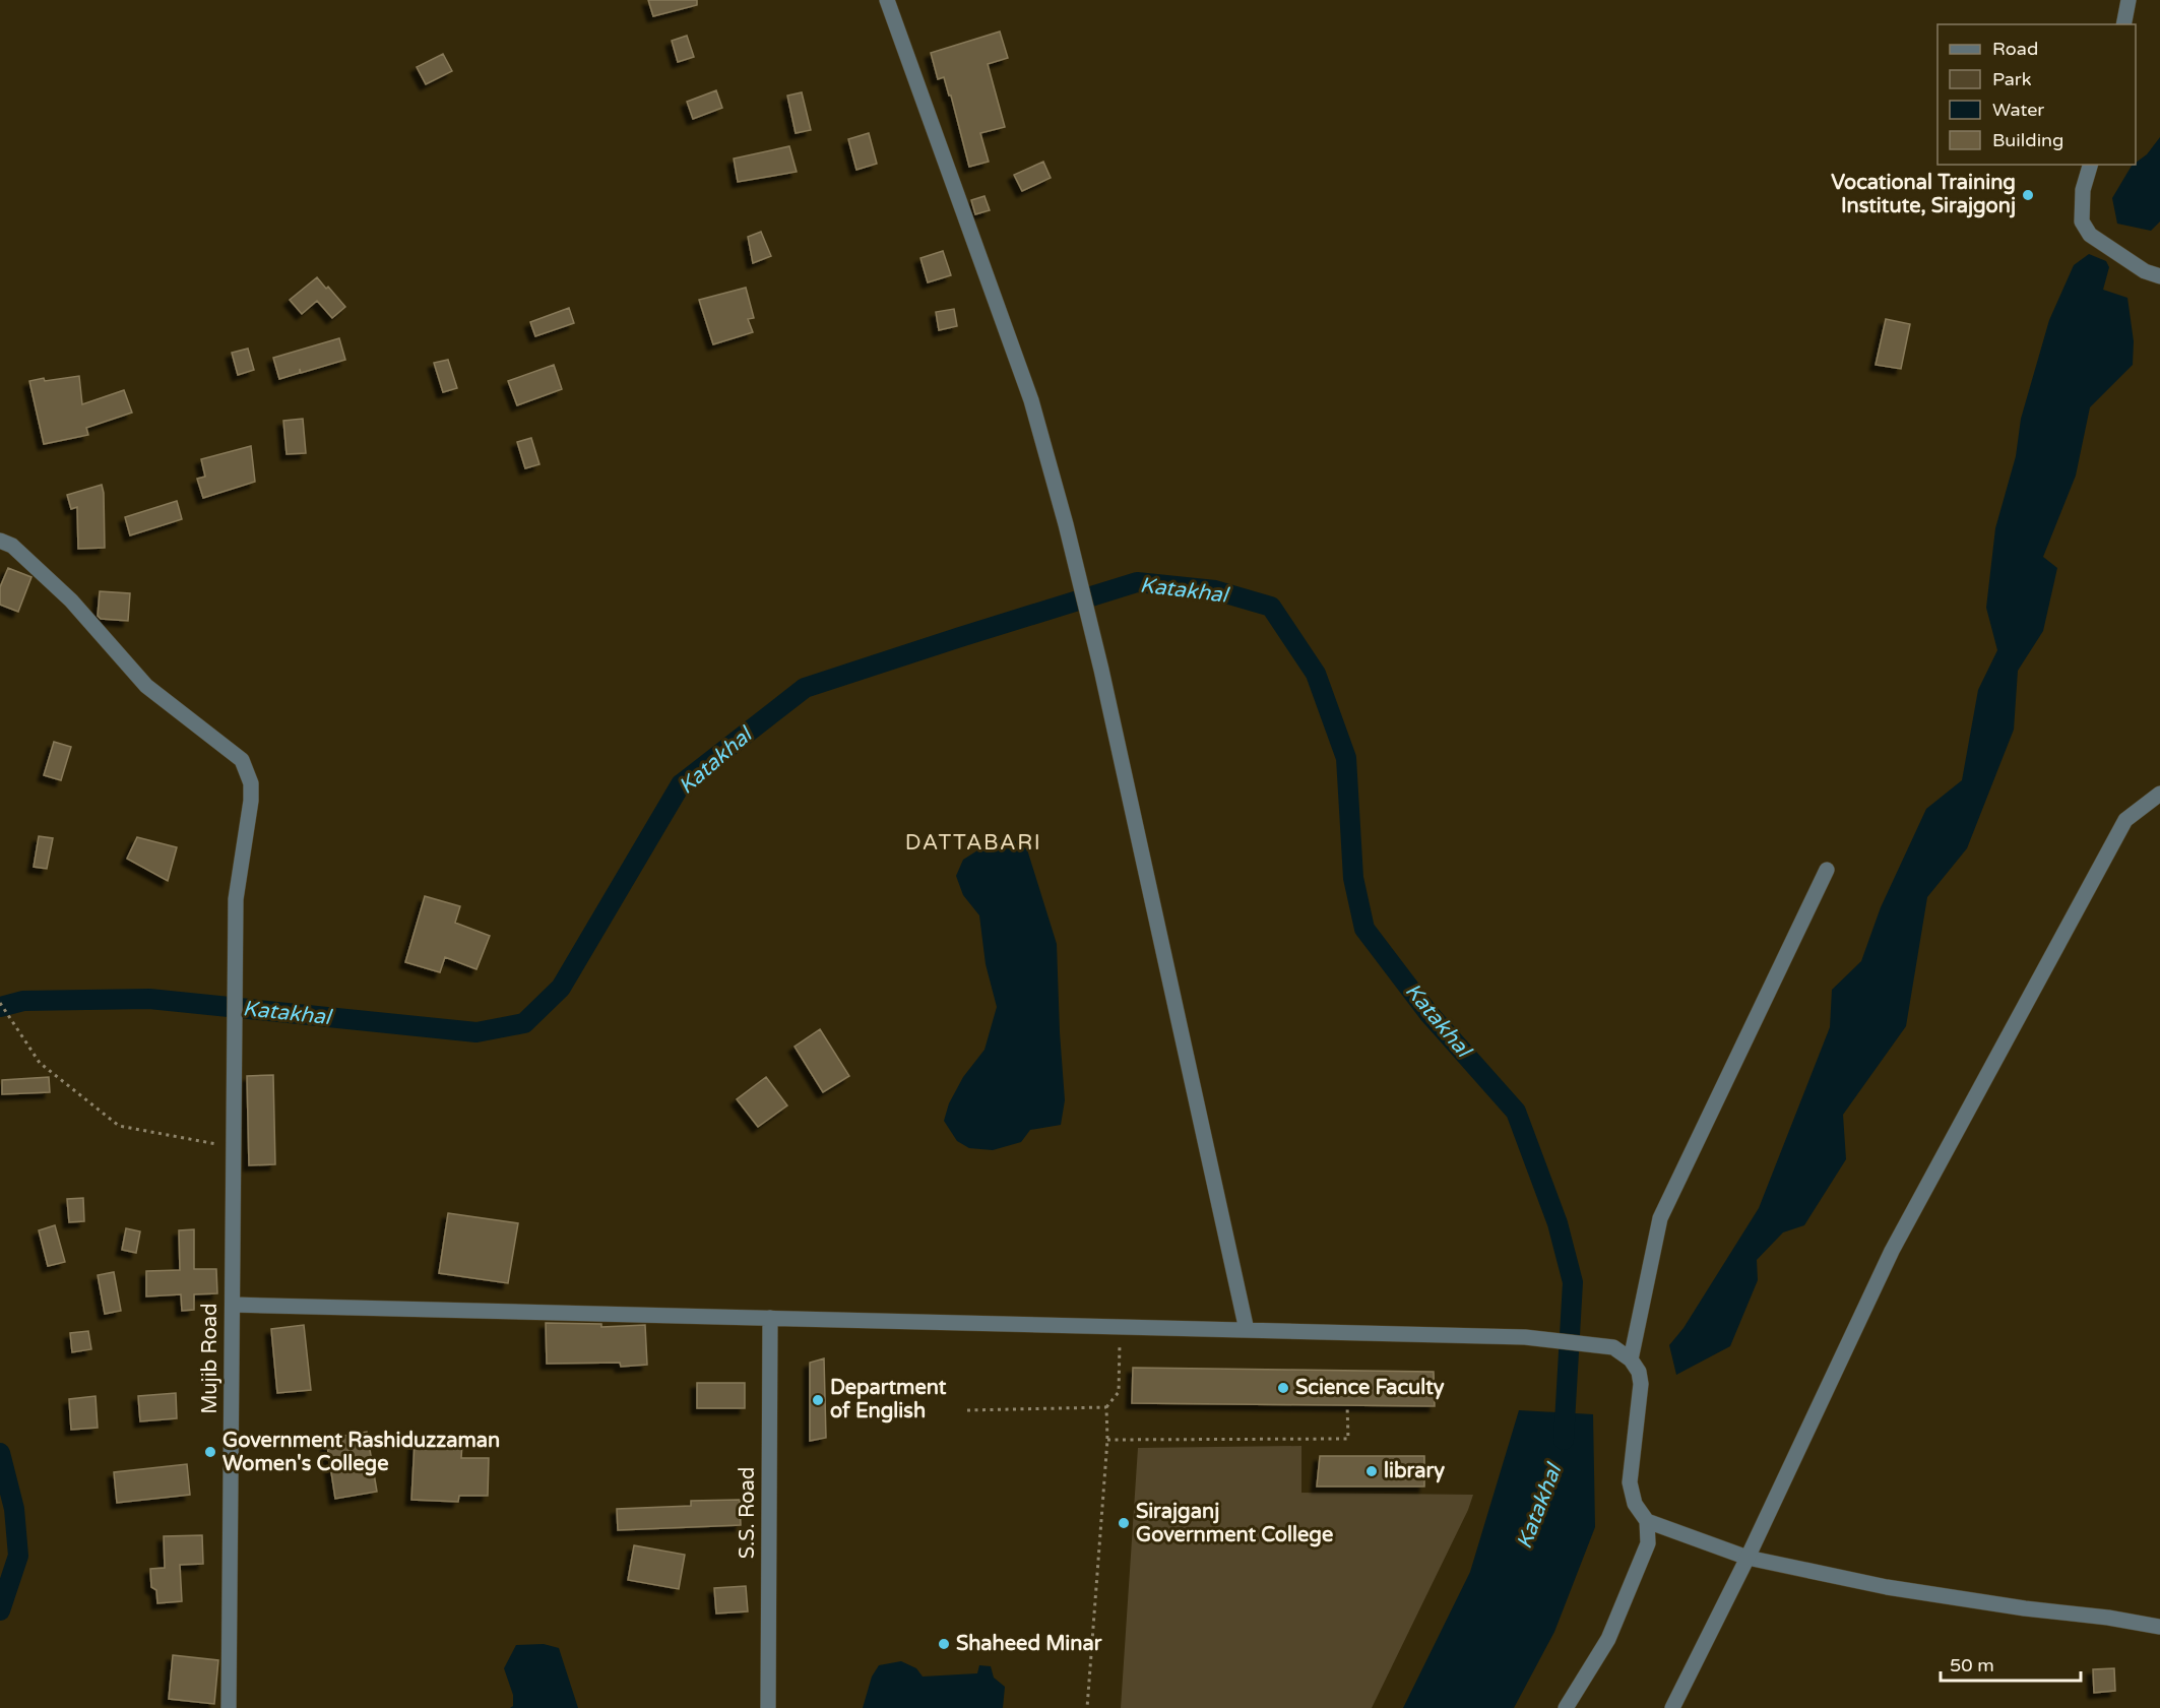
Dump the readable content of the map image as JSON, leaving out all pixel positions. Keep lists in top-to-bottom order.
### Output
{
  "streets": {
    "street": ["Mujib Road", "S.S. Road"]
  },
  "districts": ["DATTABARI"],
  "water": ["Katakhal"],
  "places": [
    "Vocational Training Institute, Sirajgonj",
    "Science Faculty",
    "Department of English",
    "Government Rashiduzzaman Women's College",
    "library",
    "Sirajganj Government College",
    "Shaheed Minar"
  ],
  "legend": [
    "Road",
    "Park",
    "Water",
    "Building"
  ],
  "scale_bar": "50 m"
}
